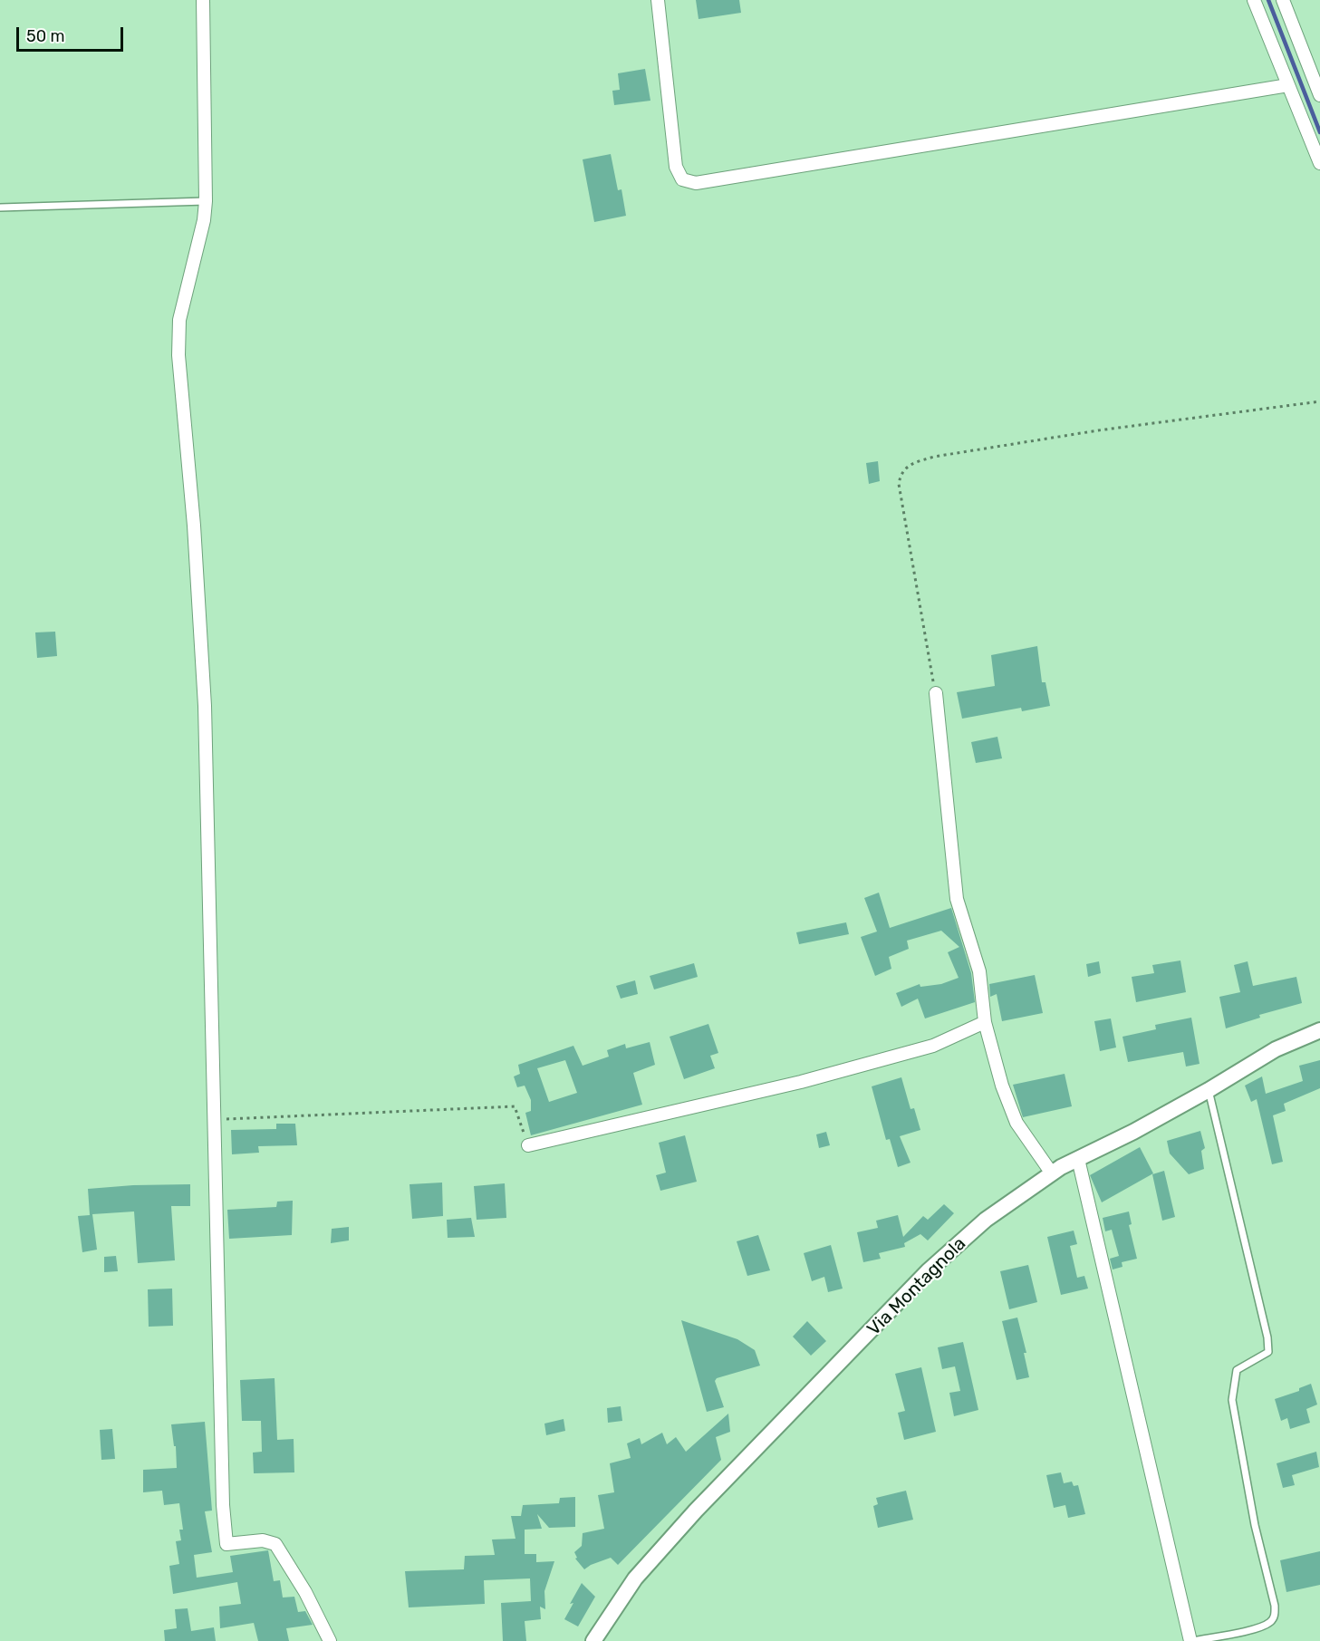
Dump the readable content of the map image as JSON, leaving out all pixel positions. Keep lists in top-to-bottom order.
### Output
{
  "streets": {
    "street": ["Via Montagnola"]
  },
  "scale_bar": "50 m"
}
